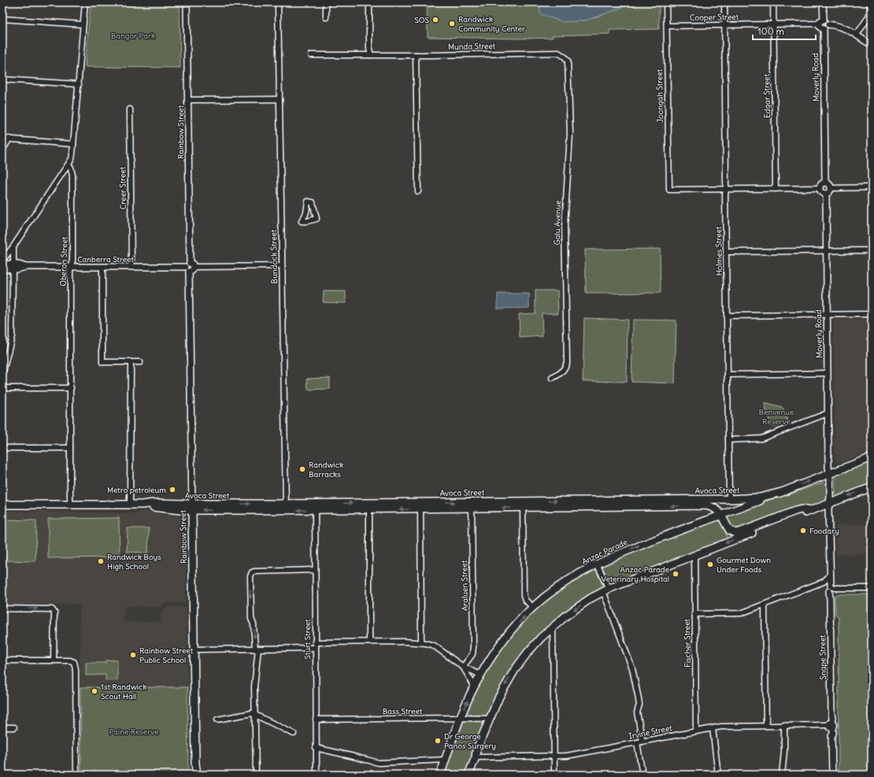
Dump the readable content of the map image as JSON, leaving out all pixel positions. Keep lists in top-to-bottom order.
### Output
{
  "streets": {
    "main road": ["Rainbow Street", "Avoca Street", "Anzac Parade"],
    "street": [
      "Cooper Street",
      "Munda Street",
      "Moverly Road",
      "Joongah Street",
      "Edgar Street",
      "Creer Street",
      "Galu Avenue",
      "Holmes Street",
      "Bundock Street",
      "Canberra Street",
      "Oberon Street",
      "Araluen Street",
      "Sturt Street",
      "Fischer Street",
      "Snape Street",
      "Bass Street",
      "Irvine Street"
    ]
  },
  "crossings": [
    ["Cooper Street", "Moverly Road"],
    ["Cooper Street", "Joongah Street"],
    ["Cooper Street", "Edgar Street"],
    ["Cooper Street", "Holmes Street"],
    ["Munda Street", "Galu Avenue"],
    ["Moverly Road", "Anzac Parade"],
    ["Moverly Road", "Snape Street"],
    ["Joongah Street", "Holmes Street"],
    ["Rainbow Street", "Avoca Street"],
    ["Creer Street", "Canberra Street"],
    ["Holmes Street", "Avoca Street"],
    ["Bundock Street", "Avoca Street"],
    ["Canberra Street", "Oberon Street"],
    ["Oberon Street", "Avoca Street"],
    ["Avoca Street", "Anzac Parade"],
    ["Avoca Street", "Araluen Street"],
    ["Avoca Street", "Sturt Street"],
    ["Anzac Parade", "Snape Street"],
    ["Anzac Parade", "Bass Street"],
    ["Sturt Street", "Bass Street"],
    ["Fischer Street", "Irvine Street"],
    ["Snape Street", "Irvine Street"]
  ],
  "parks": ["Bangor Park", "Benvenue Reserve", "Paine Reserve"],
  "places": [
    "SOS",
    "Randwick Community Center",
    "Randwick Barracks",
    "Metro petroleum",
    "Foodary",
    "Randwick Boys High School",
    "Gourmet Down Under Foods",
    "Anzac Parade Veterinary Hospital",
    "Rainbow Street Public School",
    "1st Randwick Scout Hall",
    "Dr George Panos Surgery"
  ],
  "scale_bar": "100 m"
}
